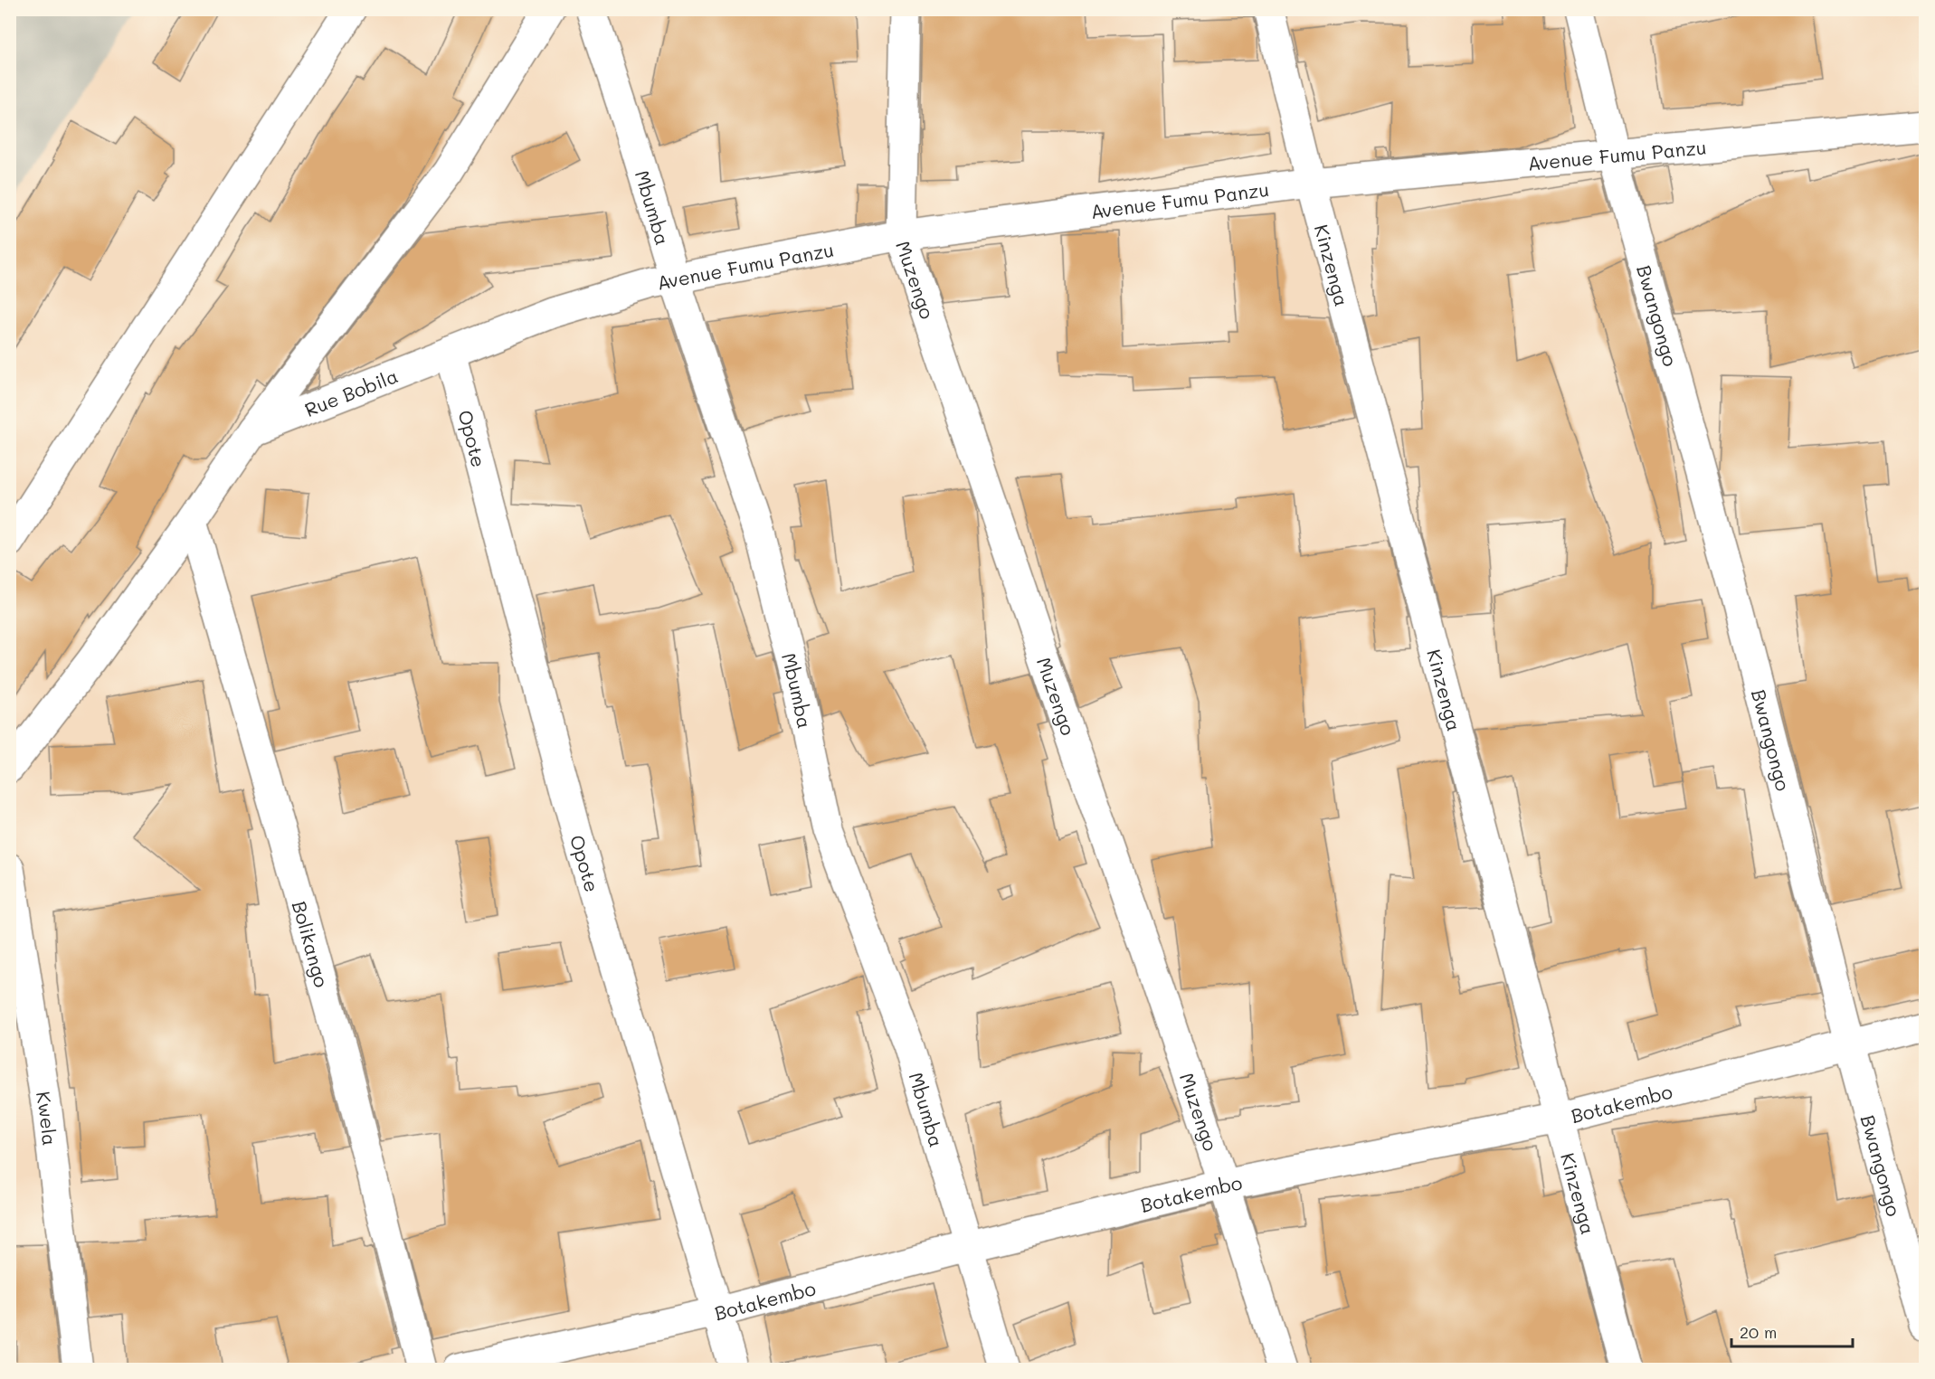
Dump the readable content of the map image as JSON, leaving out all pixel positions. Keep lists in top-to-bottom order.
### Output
{
  "streets": {
    "street": [
      "Avenue Fumu Panzu",
      "Mbumba",
      "Kinzenga",
      "Muzengo",
      "Bwangongo",
      "Rue Bobila",
      "Opote",
      "Bolikango",
      "Botakembo",
      "Kwela"
    ]
  },
  "crossings": [
    ["Avenue Fumu Panzu", "Mbumba"],
    ["Avenue Fumu Panzu", "Kinzenga"],
    ["Avenue Fumu Panzu", "Muzengo"],
    ["Avenue Fumu Panzu", "Bwangongo"],
    ["Avenue Fumu Panzu", "Rue Bobila"],
    ["Avenue Fumu Panzu", "Opote"],
    ["Mbumba", "Botakembo"],
    ["Kinzenga", "Botakembo"],
    ["Muzengo", "Botakembo"],
    ["Bwangongo", "Botakembo"],
    ["Rue Bobila", "Opote"],
    ["Opote", "Botakembo"]
  ],
  "scale_bar": "20 m"
}
